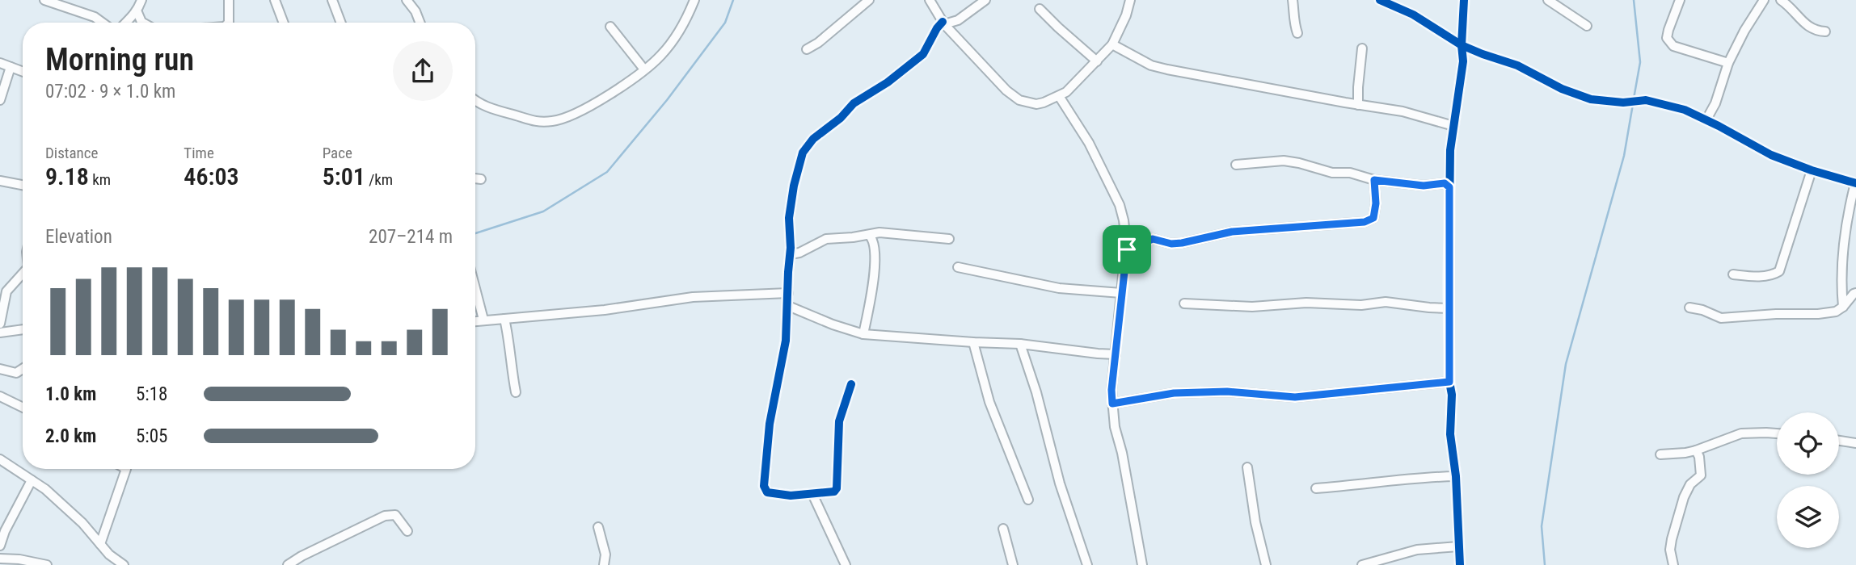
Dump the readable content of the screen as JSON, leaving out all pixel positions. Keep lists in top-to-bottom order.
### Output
{
  "page": {
    "heading": ["Morning run", "07:02 · 9 × 1.0 km"],
    "stats": [
      ["Distance", "9.18 km"],
      ["Time", "46:03"],
      ["Pace", "5:01 /km"]
    ],
    "chart": ["Elevation", "207–214 m"],
    "list": [
      {
        "name": "1.0 km",
        "note": "5:18"
      },
      {
        "name": "2.0 km",
        "note": "5:05"
      }
    ]
  }
}
